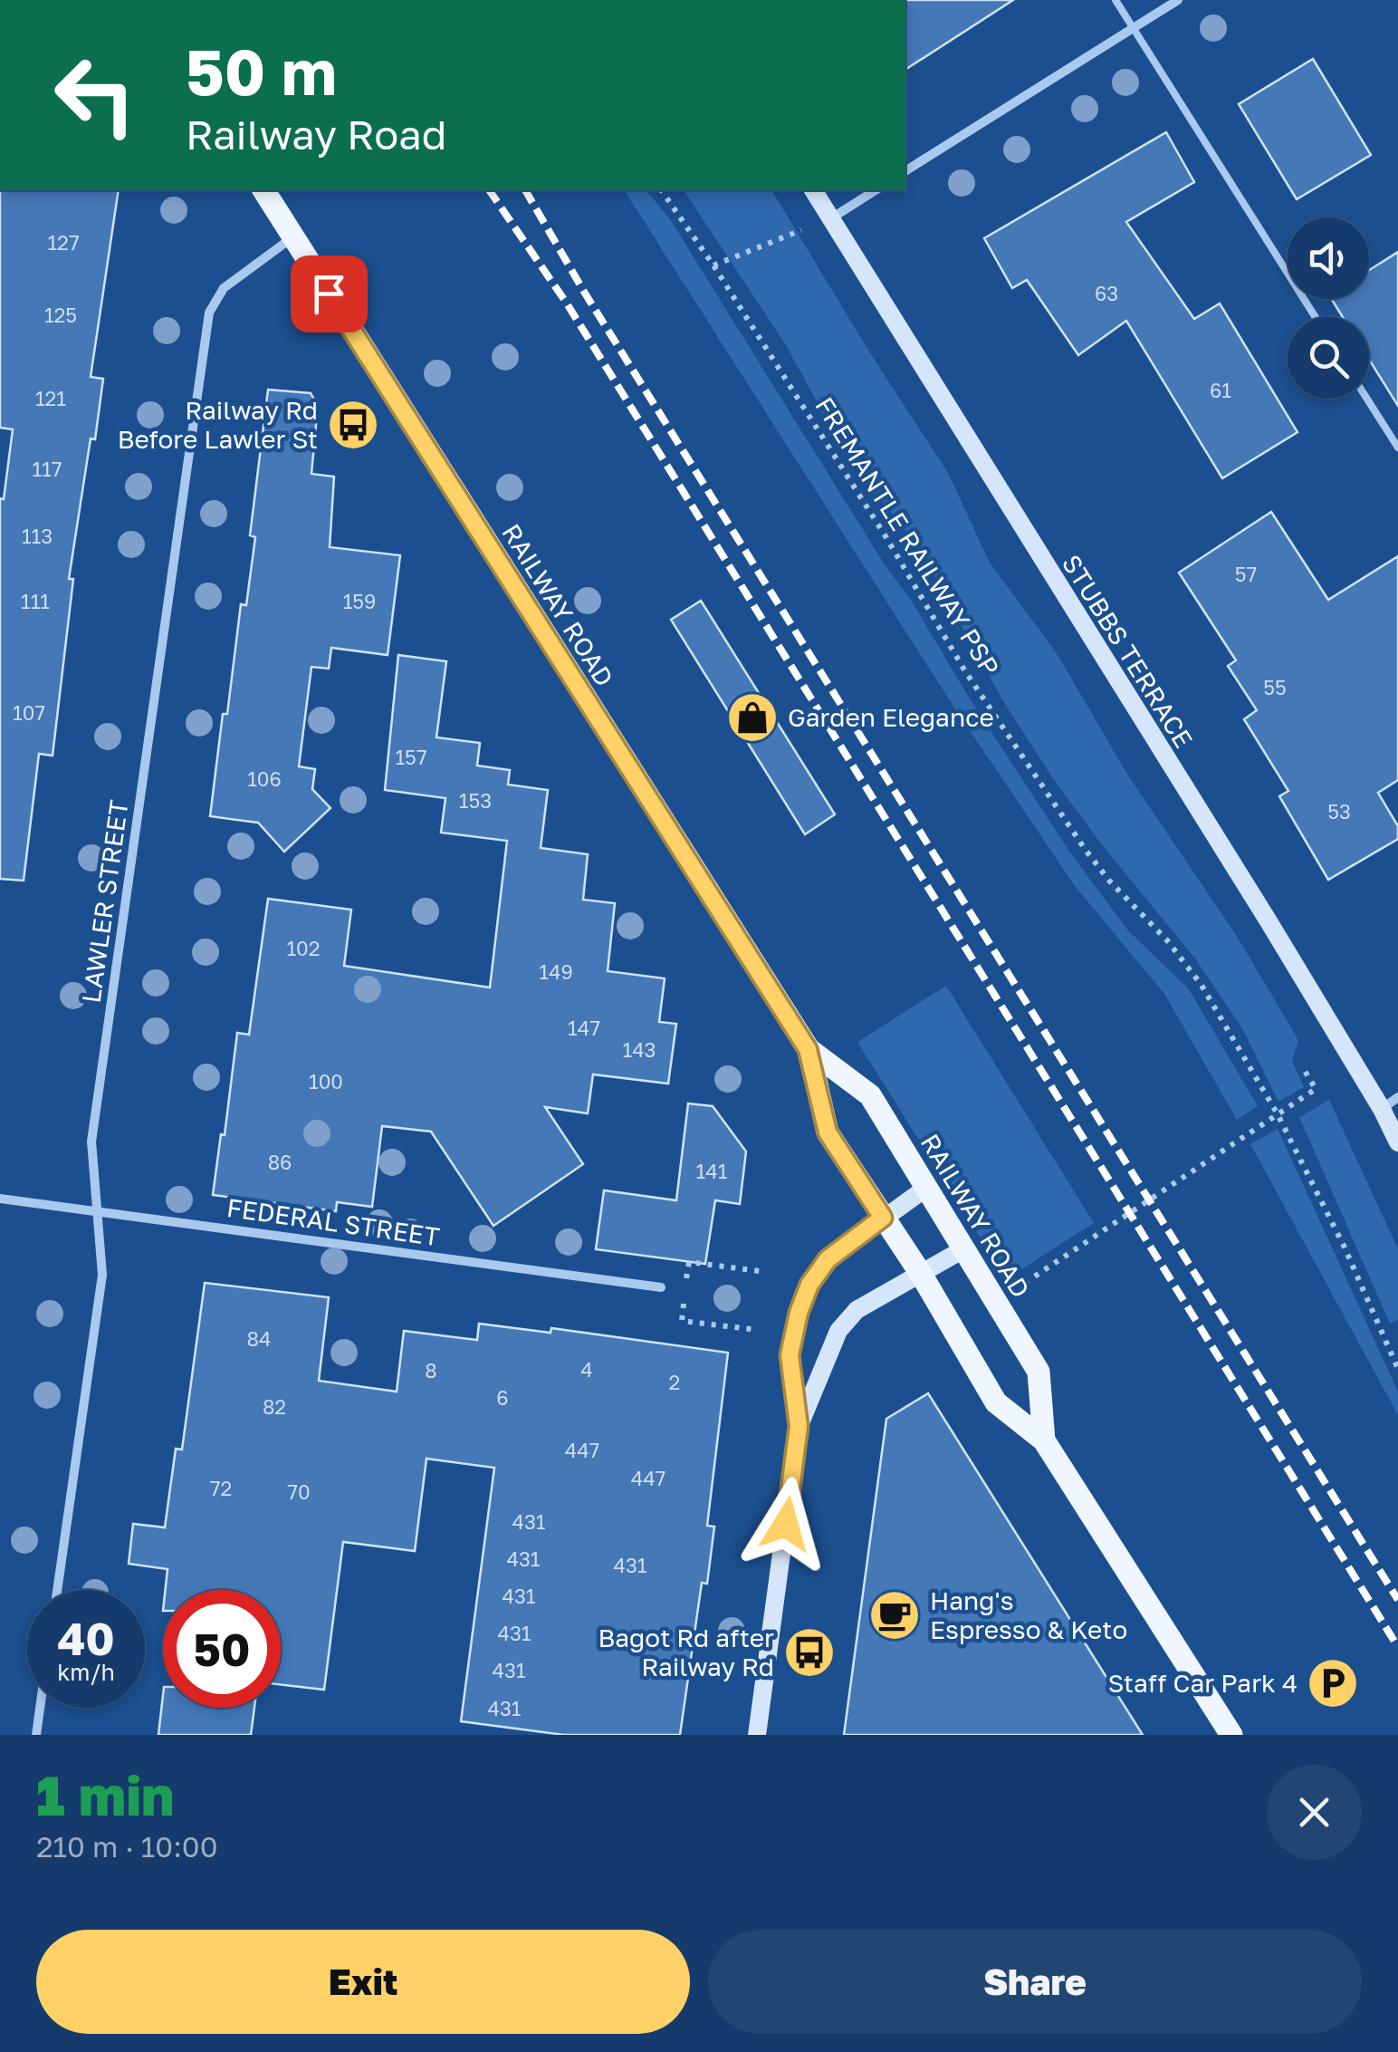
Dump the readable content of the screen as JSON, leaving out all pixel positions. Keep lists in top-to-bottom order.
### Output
{
  "streets": {
    "main road": ["RAILWAY ROAD"],
    "street": ["STUBBS TERRACE", "LAWLER STREET", "FEDERAL STREET"],
    "path": ["FREMANTLE RAILWAY PSP"]
  },
  "crossings": [
    ["RAILWAY ROAD", "LAWLER STREET"],
    ["LAWLER STREET", "FEDERAL STREET"]
  ],
  "places": {
    "bus stop": ["Railway Rd Before Lawler St", "Bagot Rd after Railway Rd"],
    "shop": ["Garden Elegance"],
    "cafe": ["Hang's Espresso & Keto"],
    "parking": ["Staff Car Park 4"]
  },
  "house_numbers": [
    "127",
    "63",
    "125",
    "61",
    "121",
    "117",
    "113",
    "57",
    "111",
    "159",
    "55",
    "107",
    "157",
    "106",
    "153",
    "53",
    "102",
    "149",
    "147",
    "143",
    "100",
    "86",
    "141",
    "84",
    "4",
    "8",
    "2",
    "6",
    "82",
    "447",
    "447",
    "72",
    "70",
    "431",
    "431",
    "431",
    "431",
    "431",
    "431",
    "431"
  ],
  "page": {
    "turn": ["50 m", "Railway Road"],
    "speed": "40 km/h",
    "limit": "50",
    "heading": ["1 min", "210 m · 10:00"],
    "buttons": ["Exit", "Share"]
  }
}
